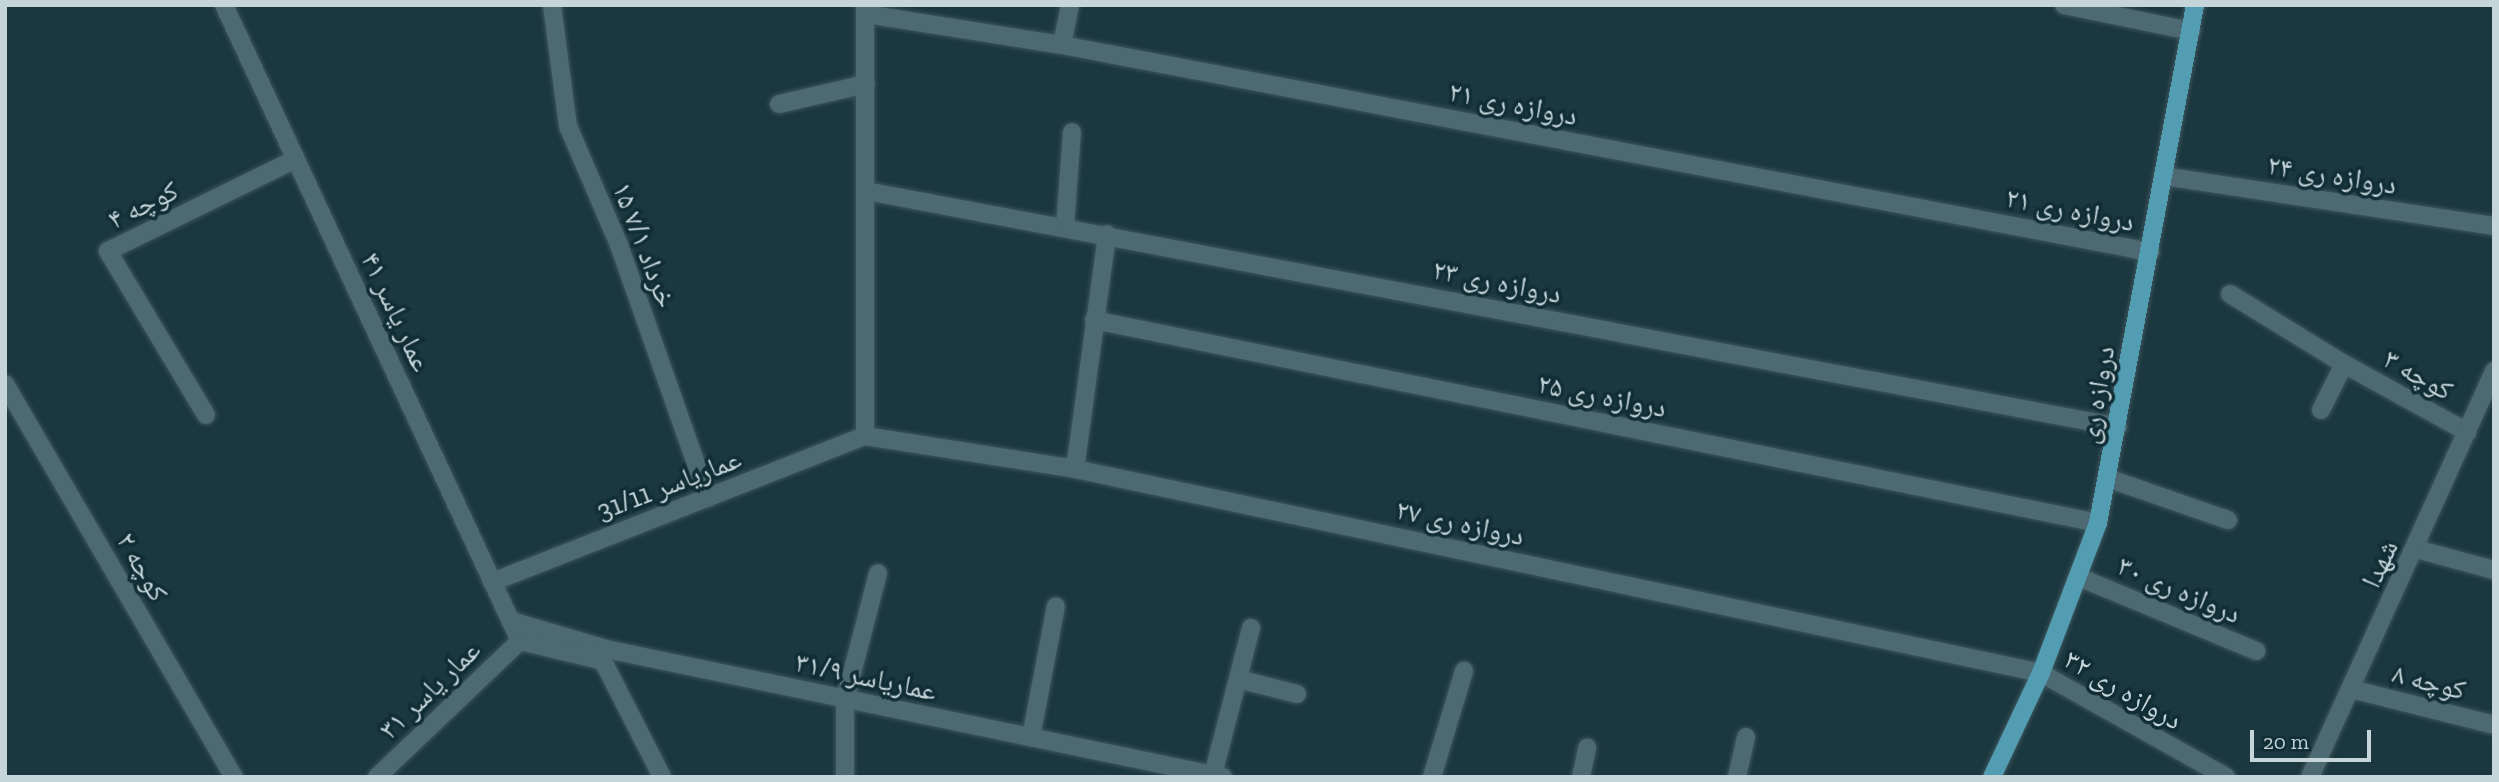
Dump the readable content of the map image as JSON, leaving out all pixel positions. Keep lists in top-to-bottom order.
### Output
{
  "streets": {
    "main road": ["دروازه ری"],
    "street": [
      "دروازه ری ۲۱",
      "دروازه ری ۲۴",
      "کوچه ۴",
      "۱۵ خرداد ۷/۱",
      "دروازه ری ۲۳",
      "عمار یاسر ۴۱",
      "کوچه ۳",
      "دروازه ری ۲۵",
      "عماریاسر 31/11",
      "دروازه ری ۲۷",
      "شهدا",
      "کوچه ۲",
      "دروازه ری ۳۰",
      "عماریاسر ۳۱/۹",
      "کوچه ۸",
      "عمار یاسر ۳۱",
      "دروازه ری ۳۲"
    ]
  },
  "crossings": [
    ["دروازه ری ۲۱", "دروازه ری"],
    ["دروازه ری ۲۴", "دروازه ری"],
    ["کوچه ۴", "عمار یاسر ۴۱"],
    ["۱۵ خرداد ۷/۱", "عماریاسر 31/11"],
    ["دروازه ری ۲۳", "دروازه ری"],
    ["عمار یاسر ۴۱", "عماریاسر 31/11"],
    ["عمار یاسر ۴۱", "عماریاسر ۳۱/۹"],
    ["عمار یاسر ۴۱", "عمار یاسر ۳۱"],
    ["کوچه ۳", "شهدا"],
    ["دروازه ری", "دروازه ری ۲۵"],
    ["دروازه ری", "دروازه ری ۲۷"],
    ["دروازه ری", "دروازه ری ۳۰"],
    ["دروازه ری", "دروازه ری ۳۲"],
    ["عماریاسر 31/11", "دروازه ری ۲۷"],
    ["دروازه ری ۲۷", "دروازه ری ۳۲"],
    ["شهدا", "کوچه ۸"]
  ],
  "scale_bar": "20 m"
}
